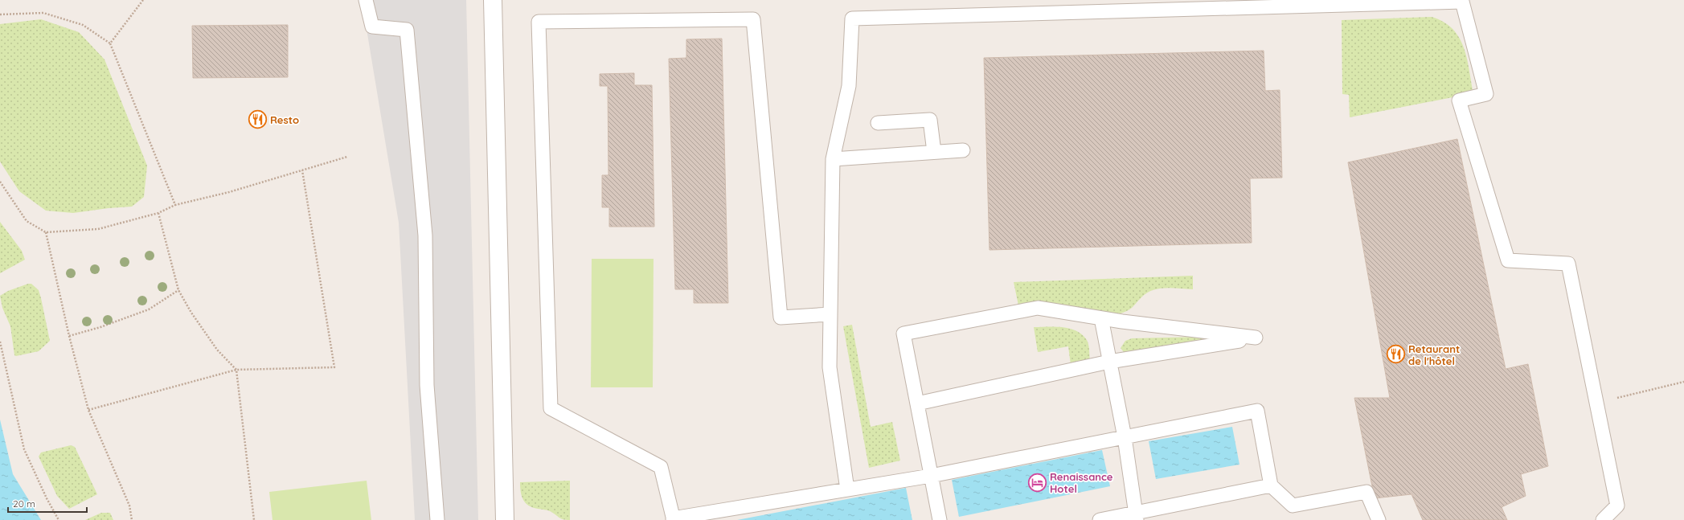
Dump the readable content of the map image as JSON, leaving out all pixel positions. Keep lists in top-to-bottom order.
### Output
{
  "places": {
    "restaurant": ["Resto", "Retaurant de l'hôtel"],
    "hotel": ["Renaissance Hotel"]
  },
  "scale_bar": "20 m"
}
